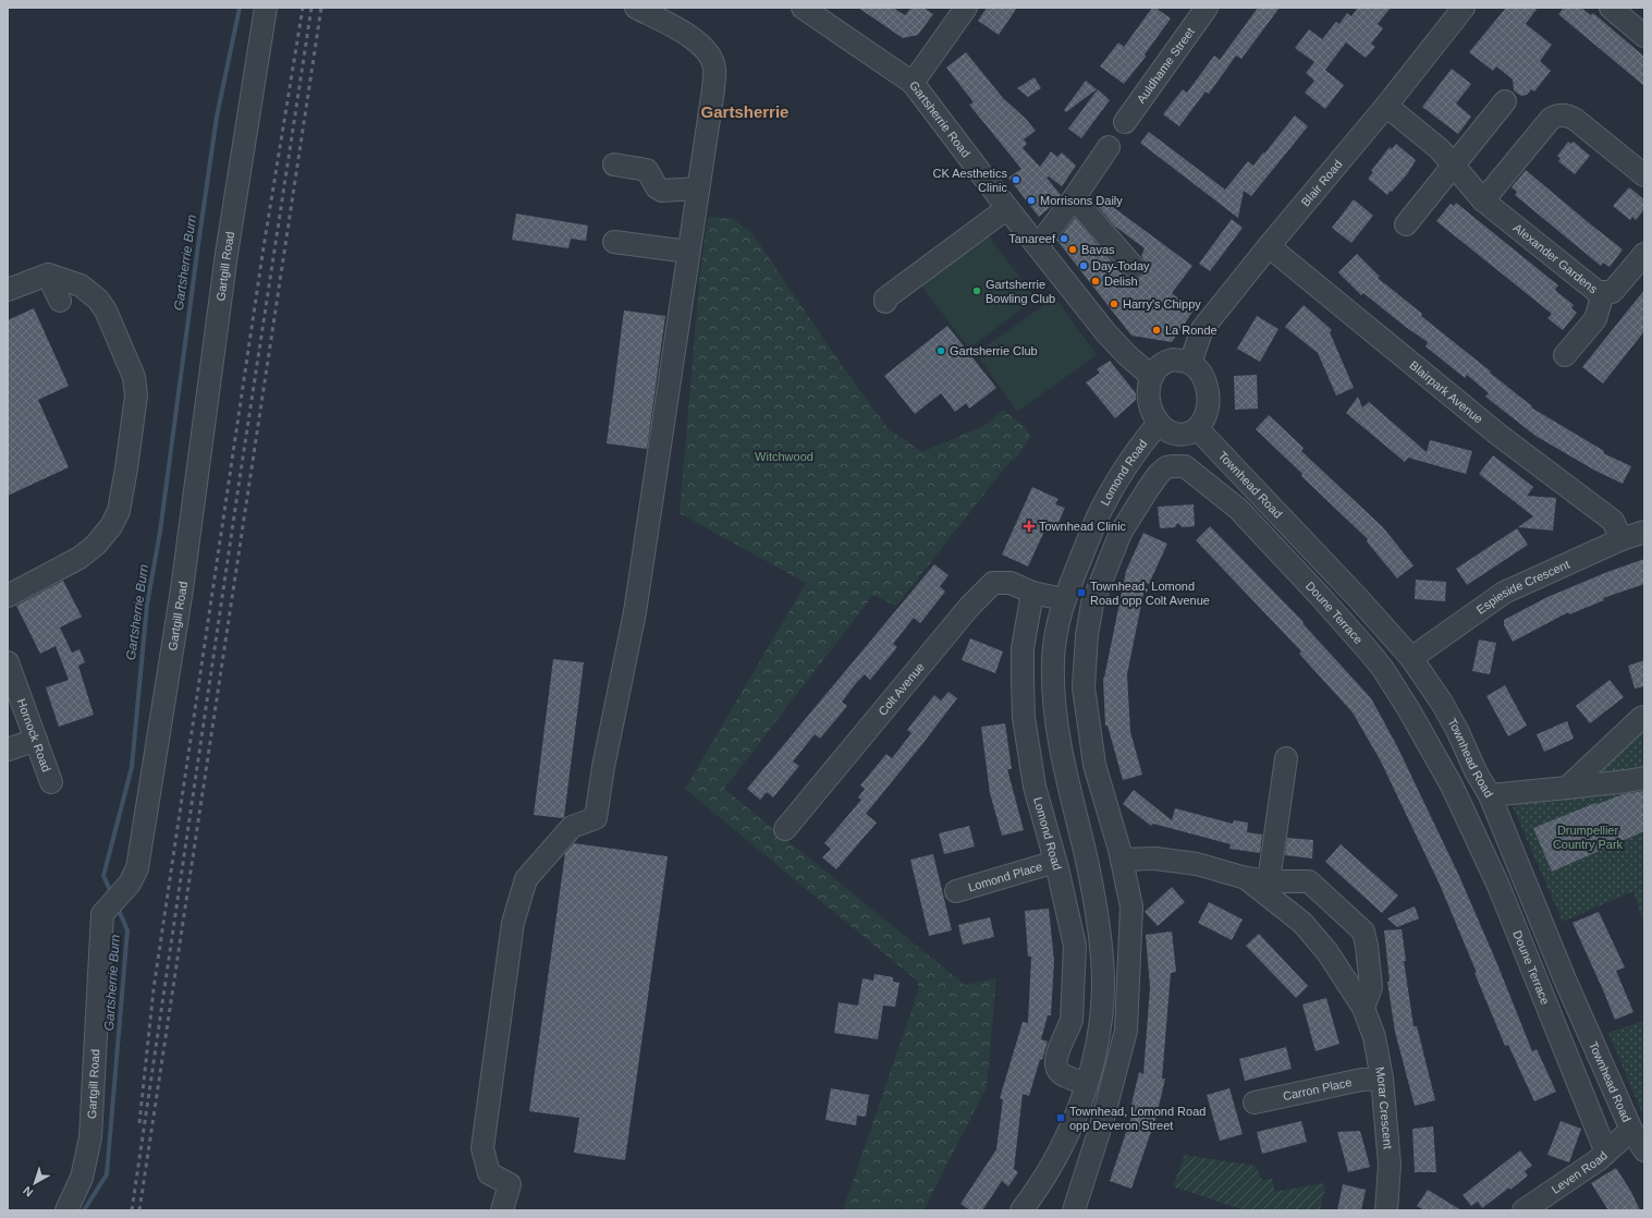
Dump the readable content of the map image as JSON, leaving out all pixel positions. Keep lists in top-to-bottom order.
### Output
{
  "streets": {
    "street": [
      "Auldhame Street",
      "Gartsherrie Road",
      "Blair Road",
      "Alexander Gardens",
      "Gartgill Road",
      "Blairpark Avenue",
      "Lomond Road",
      "Townhead Road",
      "Espieside Crescent",
      "Doune Terrace",
      "Colt Avenue",
      "Hornock Road",
      "Lomond Place",
      "Carron Place",
      "Morar Crescent",
      "Leven Road"
    ]
  },
  "crossings": [
    ["Gartsherrie Road", "Blair Road"],
    ["Gartsherrie Road", "Lomond Road"],
    ["Gartsherrie Road", "Townhead Road"],
    ["Blair Road", "Alexander Gardens"],
    ["Blair Road", "Blairpark Avenue"],
    ["Blair Road", "Lomond Road"],
    ["Blair Road", "Townhead Road"],
    ["Blairpark Avenue", "Espieside Crescent"],
    ["Lomond Road", "Townhead Road"],
    ["Lomond Road", "Colt Avenue"],
    ["Lomond Road", "Lomond Place"],
    ["Townhead Road", "Espieside Crescent"],
    ["Townhead Road", "Leven Road"],
    ["Doune Terrace", "Leven Road"],
    ["Carron Place", "Morar Crescent"]
  ],
  "districts": ["Gartsherrie"],
  "water": ["Gartsherrie Burn"],
  "parks": ["Witchwood", "Drumpellier Country Park"],
  "places": {
    "other": [
      "CK Aesthetics Clinic",
      "Morrisons Daily",
      "Tanareef",
      "Bavas",
      "Day-Today",
      "Delish",
      "Gartsherrie Bowling Club",
      "Harry's Chippy",
      "La Ronde",
      "Gartsherrie Club"
    ],
    "health": ["Townhead Clinic"],
    "transit": ["Townhead, Lomond Road opp Colt Avenue", "Townhead, Lomond Road opp Deveron Street"]
  },
  "north": "bottom left"
}
